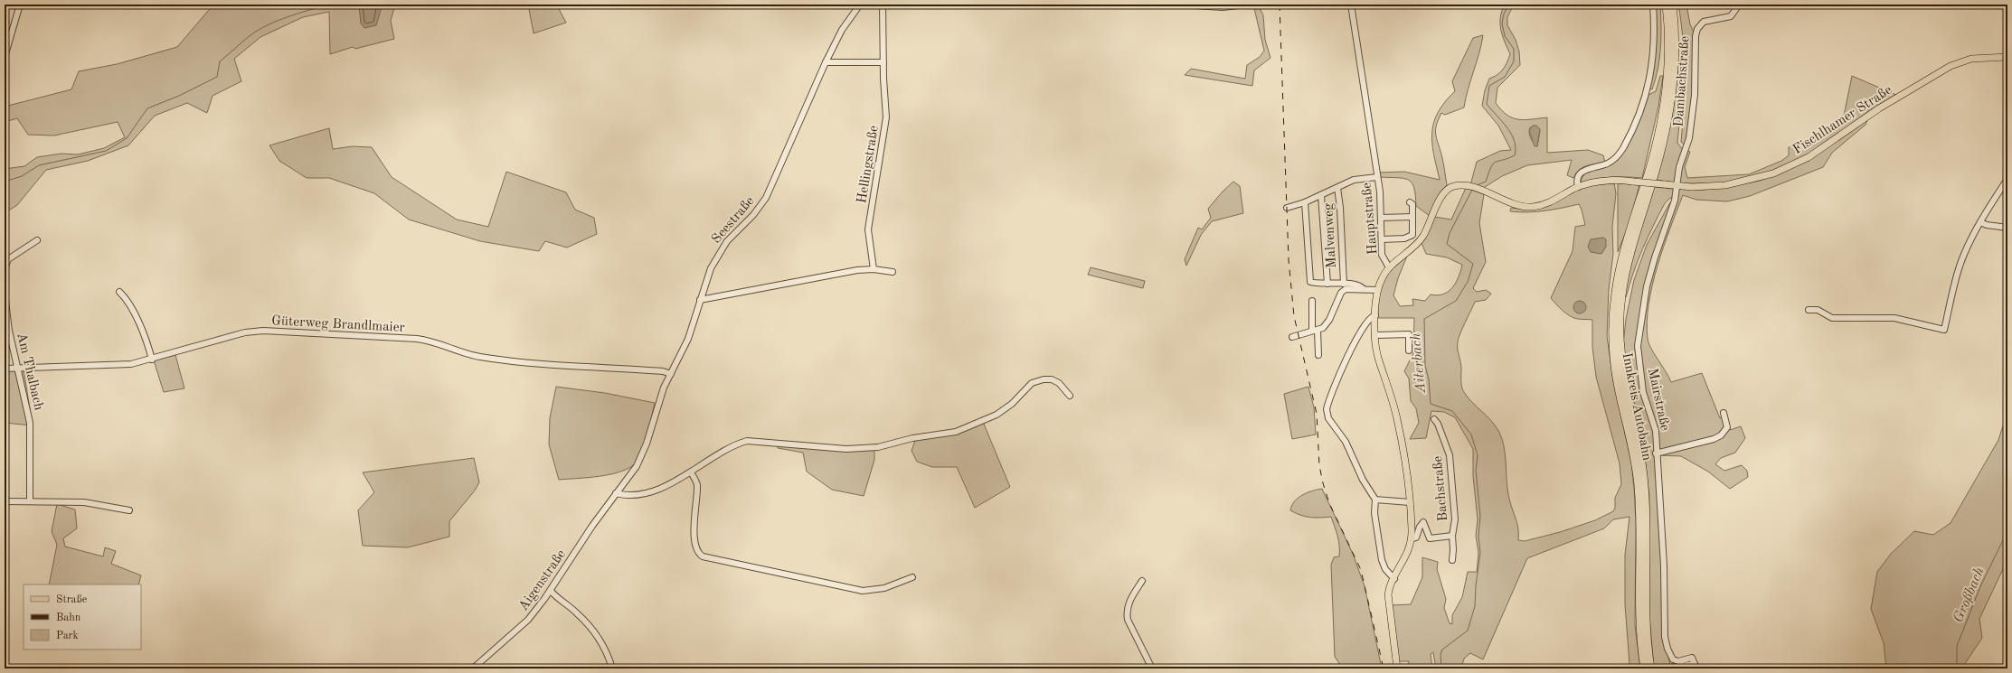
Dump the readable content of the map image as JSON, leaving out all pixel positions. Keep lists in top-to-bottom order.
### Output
{
  "streets": {
    "highway": ["Innkreis Autobahn"],
    "main road": ["Fischlhamer Straße", "Hauptstraße"],
    "street": [
      "Dambachstraße",
      "Hellingstraße",
      "Seestraße",
      "Malvenweg",
      "Güterweg Brandlmaier",
      "Am Thalbach",
      "Mairstraße",
      "Bachstraße",
      "Aigenstraße"
    ]
  },
  "crossings": [
    ["Dambachstraße", "Fischlhamer Straße"],
    ["Dambachstraße", "Mairstraße"],
    ["Fischlhamer Straße", "Hauptstraße"],
    ["Fischlhamer Straße", "Mairstraße"],
    ["Hauptstraße", "Bachstraße"],
    ["Seestraße", "Güterweg Brandlmaier"],
    ["Seestraße", "Aigenstraße"],
    ["Güterweg Brandlmaier", "Am Thalbach"]
  ],
  "water": ["Aiterbach", "Großbach"],
  "legend": ["Straße", "Bahn", "Park"]
}
